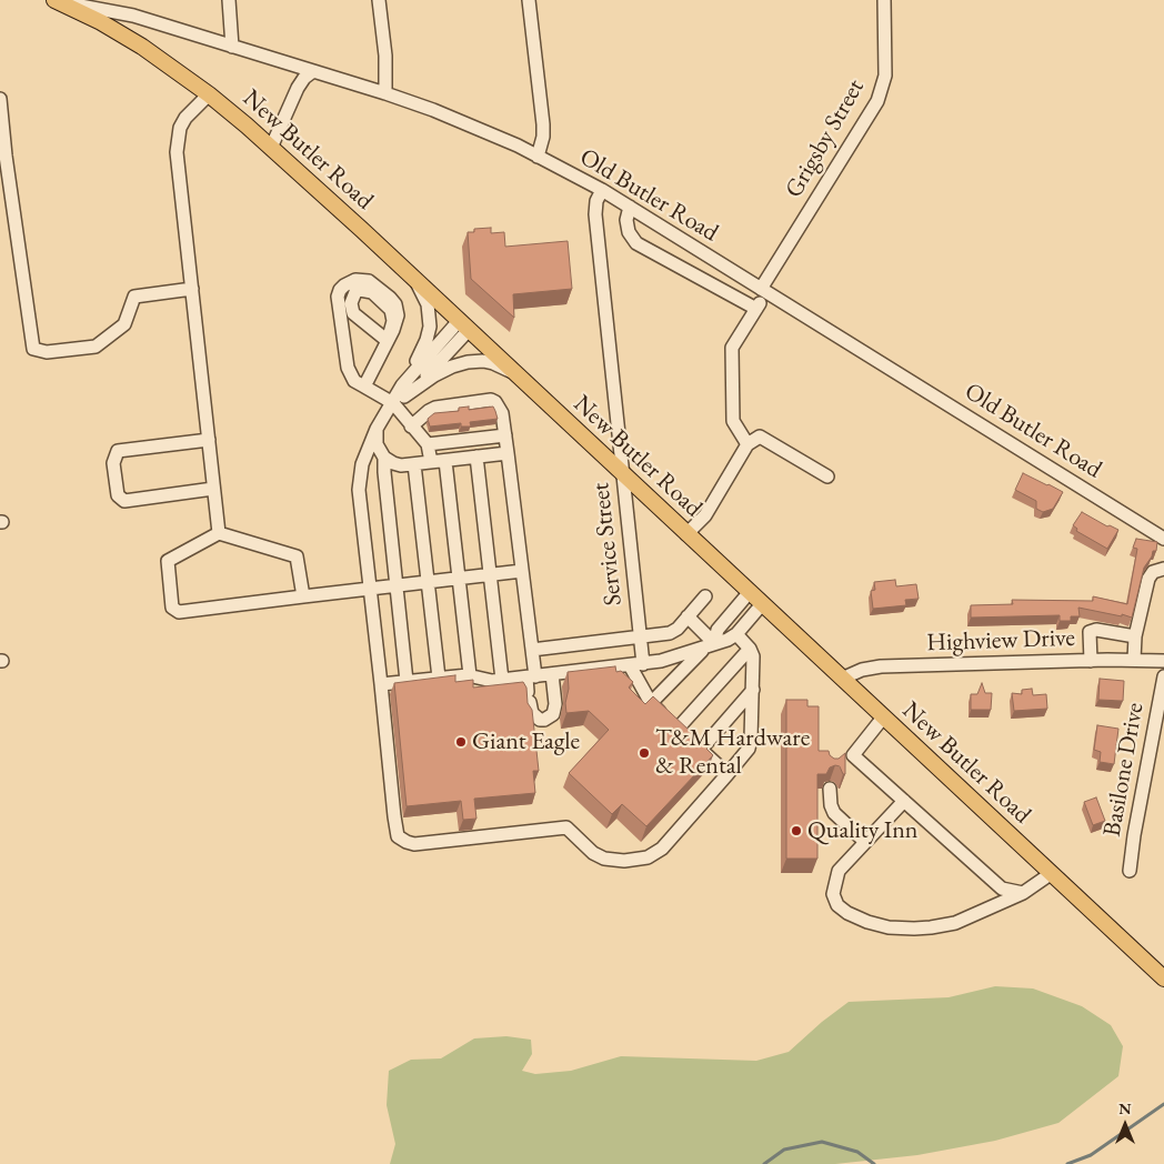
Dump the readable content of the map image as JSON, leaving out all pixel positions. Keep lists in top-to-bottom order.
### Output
{
  "streets": {
    "main road": ["New Butler Road"],
    "street": [
      "Grigsby Street",
      "Old Butler Road",
      "Service Street",
      "Highview Drive",
      "Basilone Drive"
    ]
  },
  "crossings": [
    ["Grigsby Street", "Old Butler Road"],
    ["New Butler Road", "Old Butler Road"],
    ["New Butler Road", "Service Street"],
    ["New Butler Road", "Highview Drive"],
    ["Old Butler Road", "Service Street"]
  ],
  "places": ["Giant Eagle", "T&M Hardware & Rental", "Quality Inn"],
  "north": "top"
}
